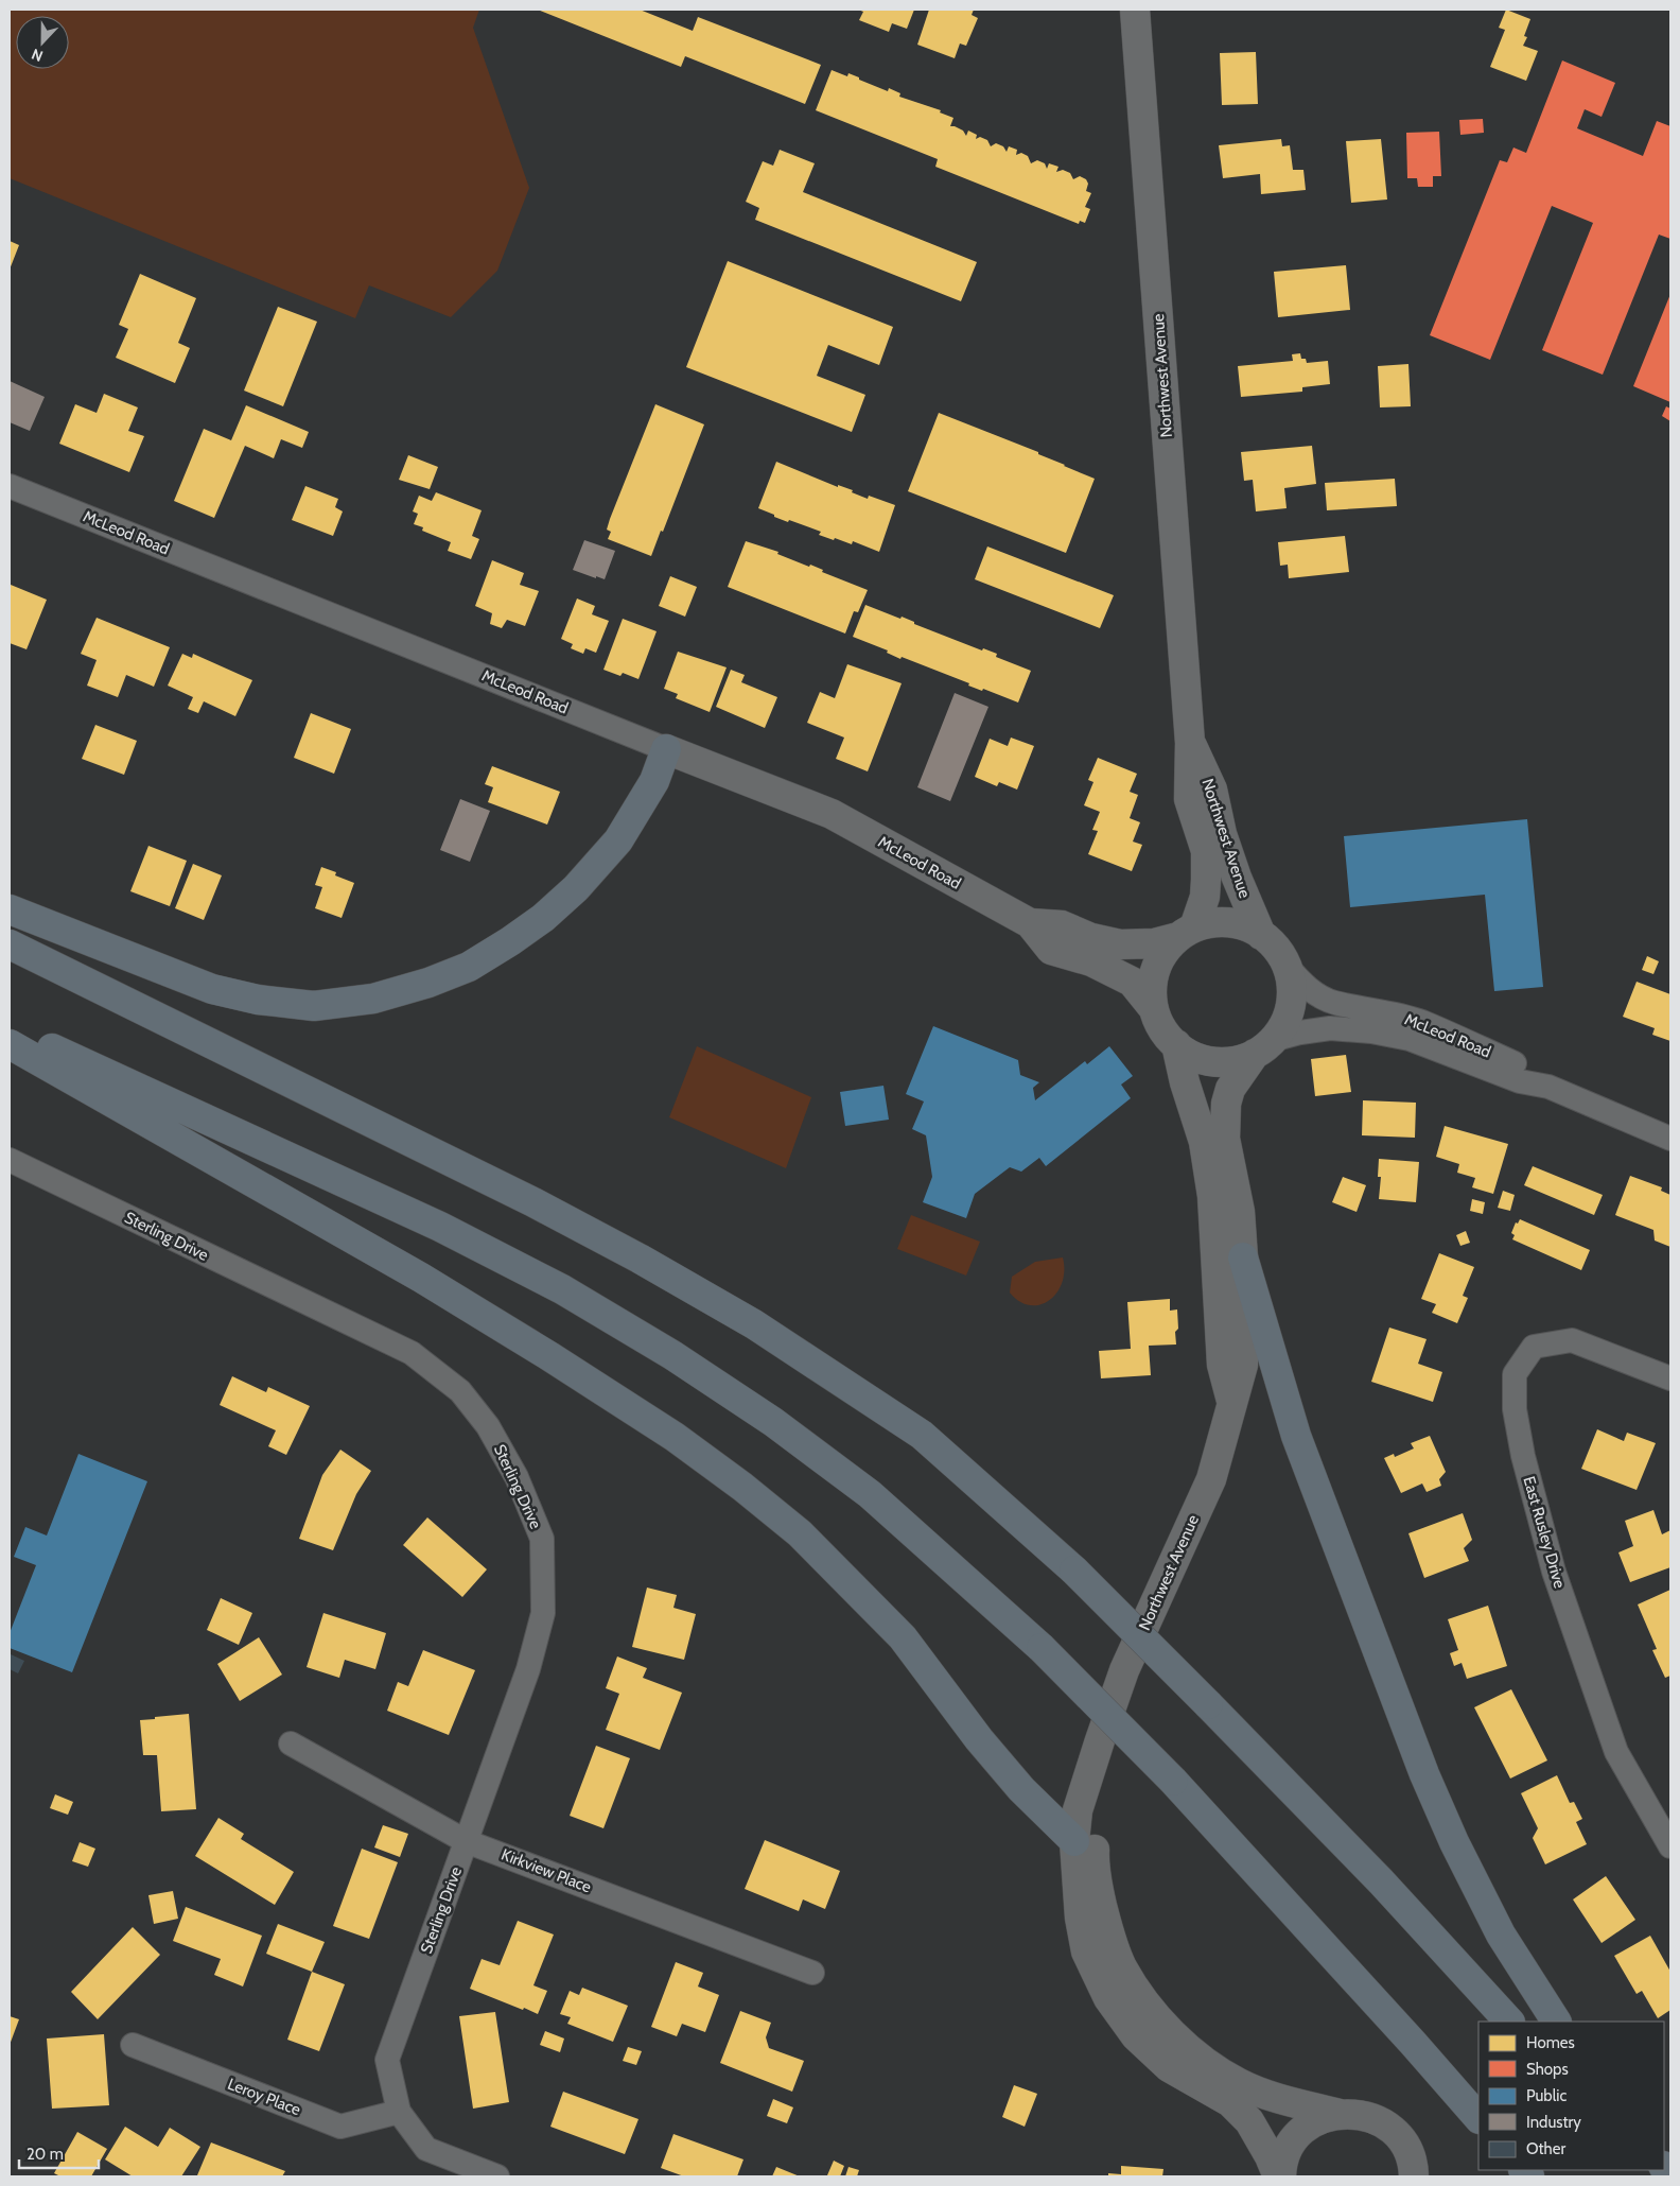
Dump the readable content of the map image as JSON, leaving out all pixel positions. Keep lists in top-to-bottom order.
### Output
{
  "streets": {
    "main road": ["Northwest Avenue", "McLeod Road"],
    "street": [
      "Sterling Drive",
      "East Rusley Drive",
      "Kirkview Place",
      "Leroy Place"
    ]
  },
  "crossings": [
    ["Northwest Avenue", "McLeod Road"],
    ["Sterling Drive", "Kirkview Place"],
    ["Sterling Drive", "Leroy Place"]
  ],
  "legend": [
    "Homes",
    "Shops",
    "Public",
    "Industry",
    "Other"
  ],
  "scale_bar": "20 m",
  "north": "bottom"
}
